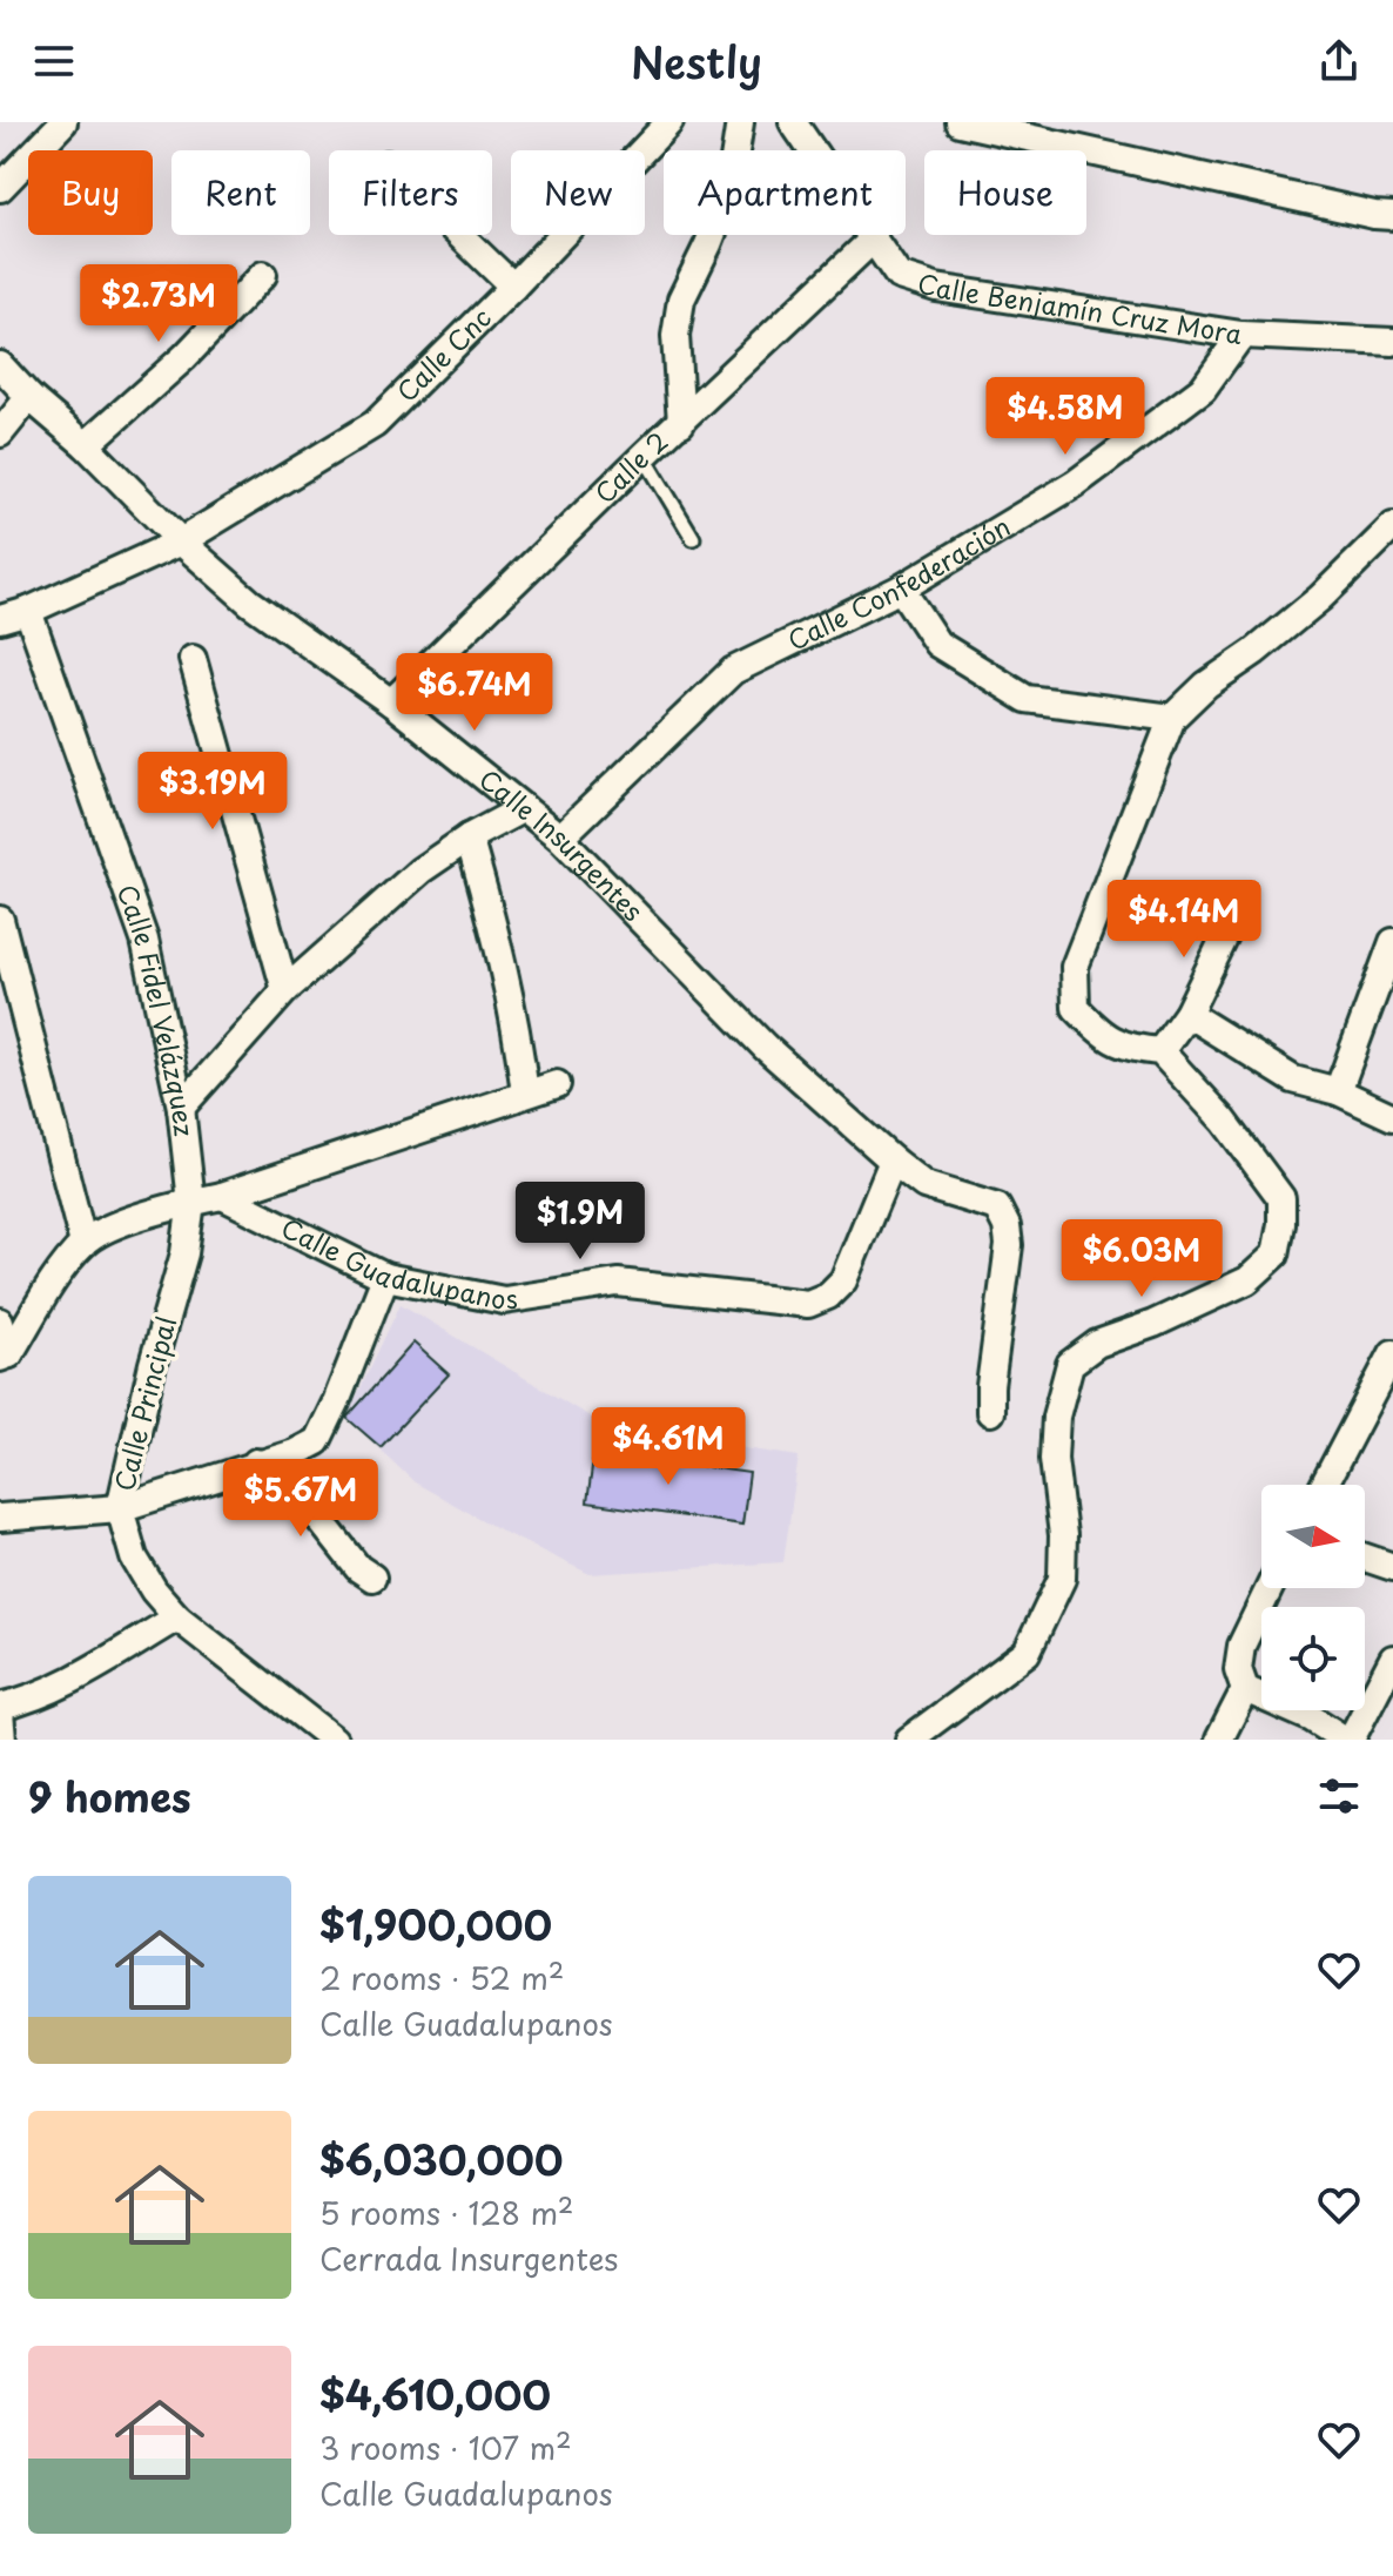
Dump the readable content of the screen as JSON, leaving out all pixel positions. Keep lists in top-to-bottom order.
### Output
{
  "streets": {
    "street": [
      "Calle Benjamín Cruz Mora",
      "Calle Cnc",
      "Calle 2",
      "Calle Confederación",
      "Calle Insurgentes",
      "Calle Fidel Velázquez",
      "Calle Guadalupanos",
      "Calle Principal"
    ]
  },
  "crossings": [
    ["Calle Benjamín Cruz Mora", "Calle 2"],
    ["Calle Benjamín Cruz Mora", "Calle Confederación"],
    ["Calle Cnc", "Calle Insurgentes"],
    ["Calle Cnc", "Calle Fidel Velázquez"],
    ["Calle 2", "Calle Insurgentes"],
    ["Calle Confederación", "Calle Insurgentes"],
    ["Calle Insurgentes", "Calle Guadalupanos"],
    ["Calle Fidel Velázquez", "Calle Principal"]
  ],
  "north": "right",
  "page": {
    "header": "Nestly",
    "chip": [
      "Buy",
      "Rent",
      "Filters",
      "New",
      "Apartment",
      "House"
    ],
    "price": [
      "$2.73M",
      "$4.58M",
      "$6.74M",
      "$3.19M",
      "$4.14M",
      "$1.9M",
      "$6.03M",
      "$4.61M",
      "$5.67M"
    ],
    "heading": "9 homes",
    "list": [
      {
        "name": "$1,900,000",
        "note": "2 rooms · 52 m² · Calle Guadalupanos"
      },
      {
        "name": "$6,030,000",
        "note": "5 rooms · 128 m² · Cerrada Insurgentes"
      },
      {
        "name": "$4,610,000",
        "note": "3 rooms · 107 m² · Calle Guadalupanos"
      }
    ]
  }
}
